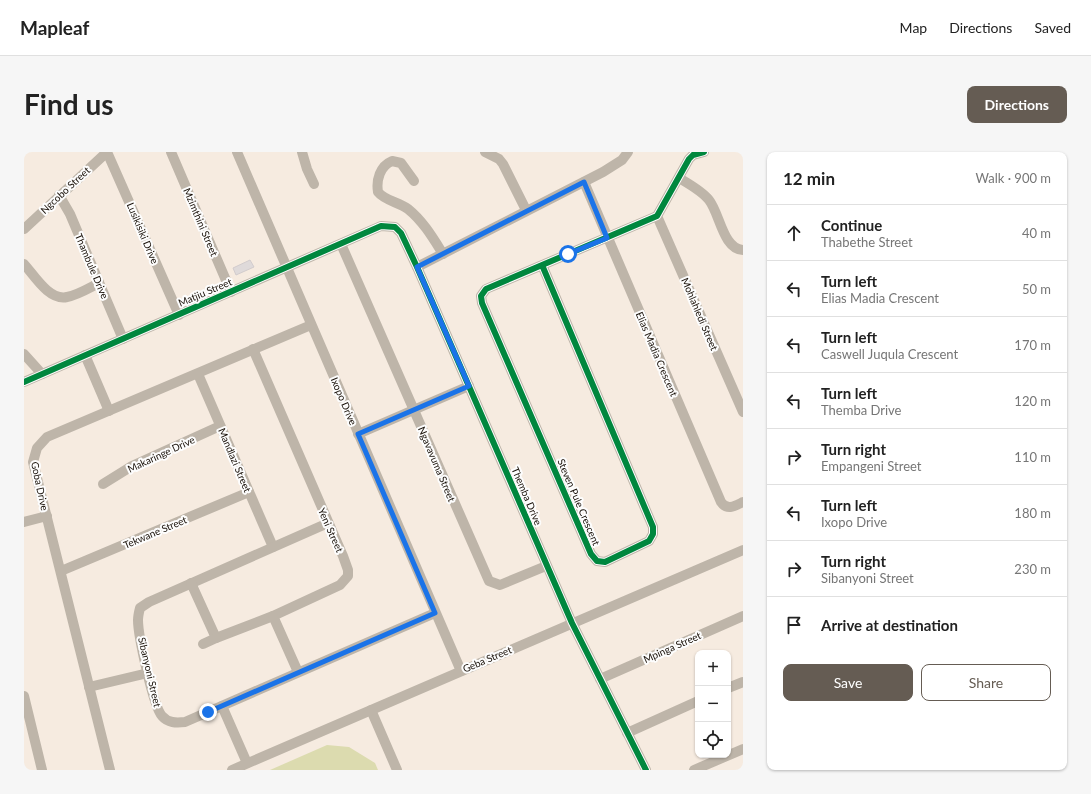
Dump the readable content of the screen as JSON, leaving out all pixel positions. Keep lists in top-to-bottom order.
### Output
{
  "streets": {
    "street": [
      "Ngcobo Street",
      "Mzimthini Street",
      "Lusikisiki Drive",
      "Thambule Drive",
      "Matjiu Street",
      "Mohlahledi Street",
      "Elias Madia Crescent",
      "Ixopo Drive",
      "Makaringe Drive",
      "Mandlazi Street",
      "Ngavavuma Street",
      "Goba Drive",
      "Themba Drive",
      "Steven Pule Crescent",
      "Yeni Street",
      "Tekwane Street",
      "Mpinga Street",
      "Geba Street",
      "Sibanyoni Street"
    ]
  },
  "crossings": [
    ["Ngcobo Street", "Lusikisiki Drive"],
    ["Ngcobo Street", "Thambule Drive"],
    ["Mzimthini Street", "Matjiu Street"],
    ["Lusikisiki Drive", "Matjiu Street"],
    ["Thambule Drive", "Matjiu Street"],
    ["Matjiu Street", "Ixopo Drive"],
    ["Matjiu Street", "Ngavavuma Street"],
    ["Matjiu Street", "Themba Drive"],
    ["Ixopo Drive", "Goba Drive"],
    ["Ixopo Drive", "Geba Street"],
    ["Ixopo Drive", "Sibanyoni Street"],
    ["Makaringe Drive", "Mandlazi Street"],
    ["Mandlazi Street", "Goba Drive"],
    ["Mandlazi Street", "Tekwane Street"],
    ["Mandlazi Street", "Sibanyoni Street"],
    ["Ngavavuma Street", "Themba Drive"],
    ["Goba Drive", "Yeni Street"],
    ["Goba Drive", "Tekwane Street"],
    ["Themba Drive", "Mpinga Street"],
    ["Themba Drive", "Geba Street"],
    ["Yeni Street", "Sibanyoni Street"]
  ],
  "page": {
    "header": "Mapleaf",
    "nav": ["Map", "Directions", "Saved"],
    "buttons": [
      "Directions",
      ["Save", "Share"]
    ],
    "title": "Find us",
    "heading": ["12 min", "Walk · 900 m"],
    "list": [
      ["Continue", "Thabethe Street", "40 m"],
      ["Turn left", "Elias Madia Crescent", "50 m"],
      ["Turn left", "Caswell Juqula Crescent", "170 m"],
      ["Turn left", "Themba Drive", "120 m"],
      ["Turn right", "Empangeni Street", "110 m"],
      ["Turn left", "Ixopo Drive", "180 m"],
      ["Turn right", "Sibanyoni Street", "230 m"],
      "Arrive at destination"
    ],
    "map_buttons": ["+", "−"]
  }
}
